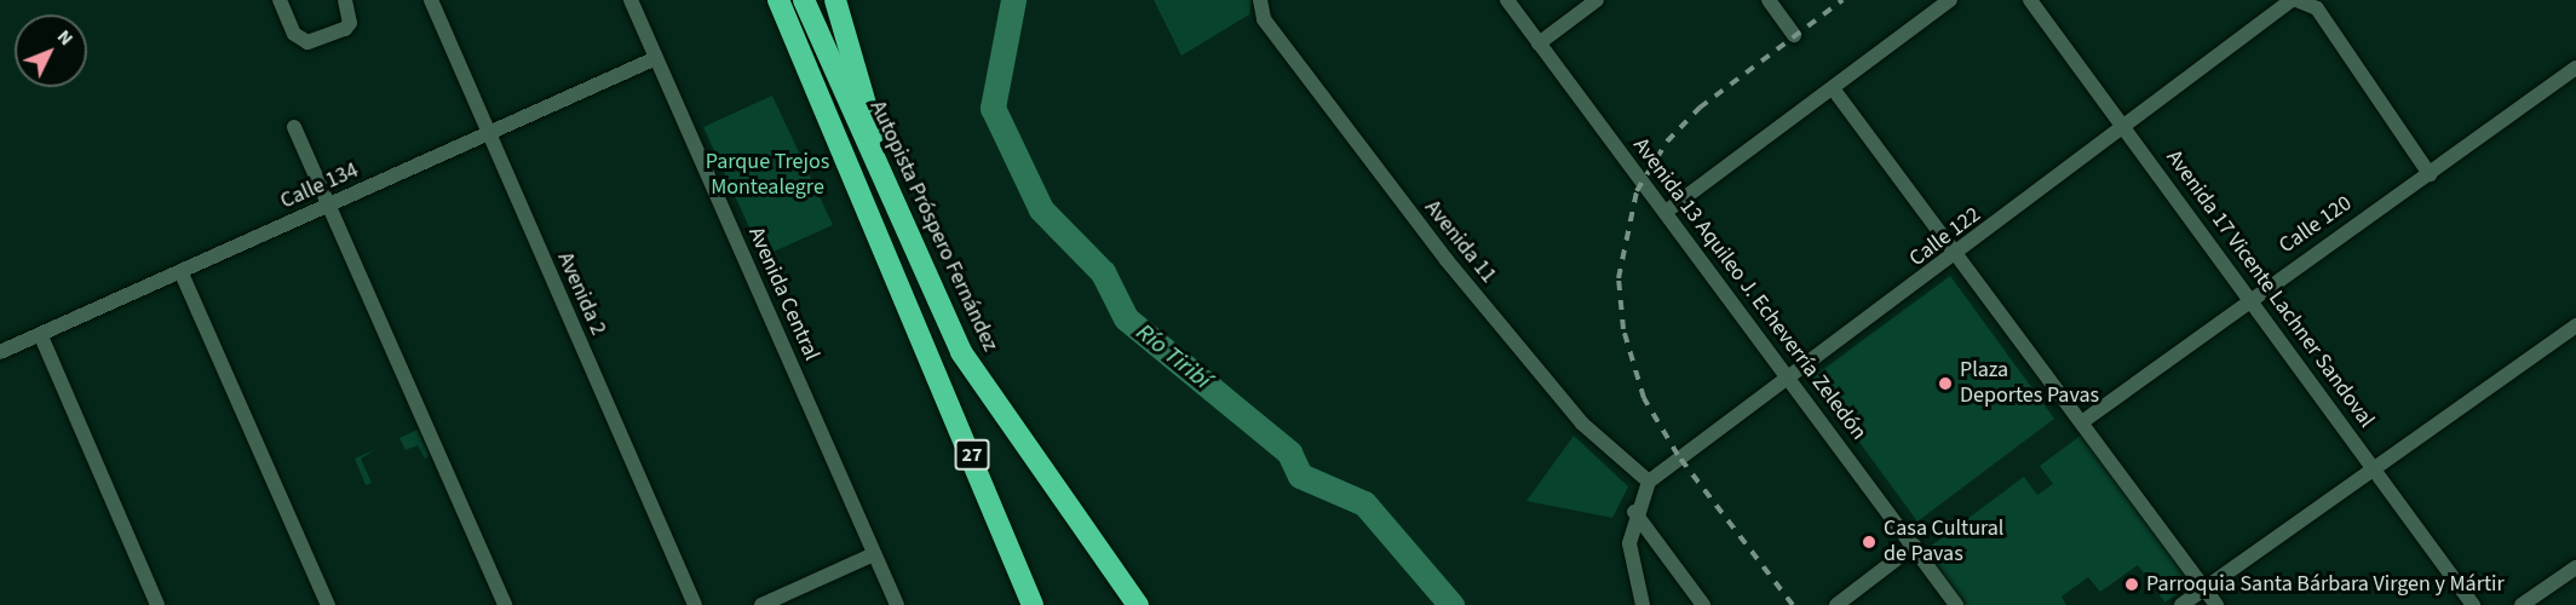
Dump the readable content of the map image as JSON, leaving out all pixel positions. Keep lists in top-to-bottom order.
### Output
{
  "streets": {
    "highway": ["Autopista Próspero Fernández", "27"],
    "street": [
      "Calle 134",
      "Calle 120",
      "Calle 122",
      "Avenida 11",
      "Avenida 13 Aquileo J. Echeverría Zeledón",
      "Avenida 17 Vicente Lachner Sandoval",
      "Avenida 2",
      "Avenida Central"
    ]
  },
  "crossings": [
    ["Calle 134", "Avenida 2"],
    ["Calle 134", "Avenida Central"],
    ["Calle 120", "Avenida 17 Vicente Lachner Sandoval"],
    ["Calle 122", "Avenida 11"],
    ["Calle 122", "Avenida 13 Aquileo J. Echeverría Zeledón"],
    ["Calle 122", "Avenida 17 Vicente Lachner Sandoval"]
  ],
  "water": ["Río Tiribí"],
  "parks": ["Parque Trejos Montealegre"],
  "places": ["Plaza Deportes Pavas", "Casa Cultural de Pavas", "Parroquia Santa Bárbara Virgen y Mártir"],
  "north": "top right"
}
